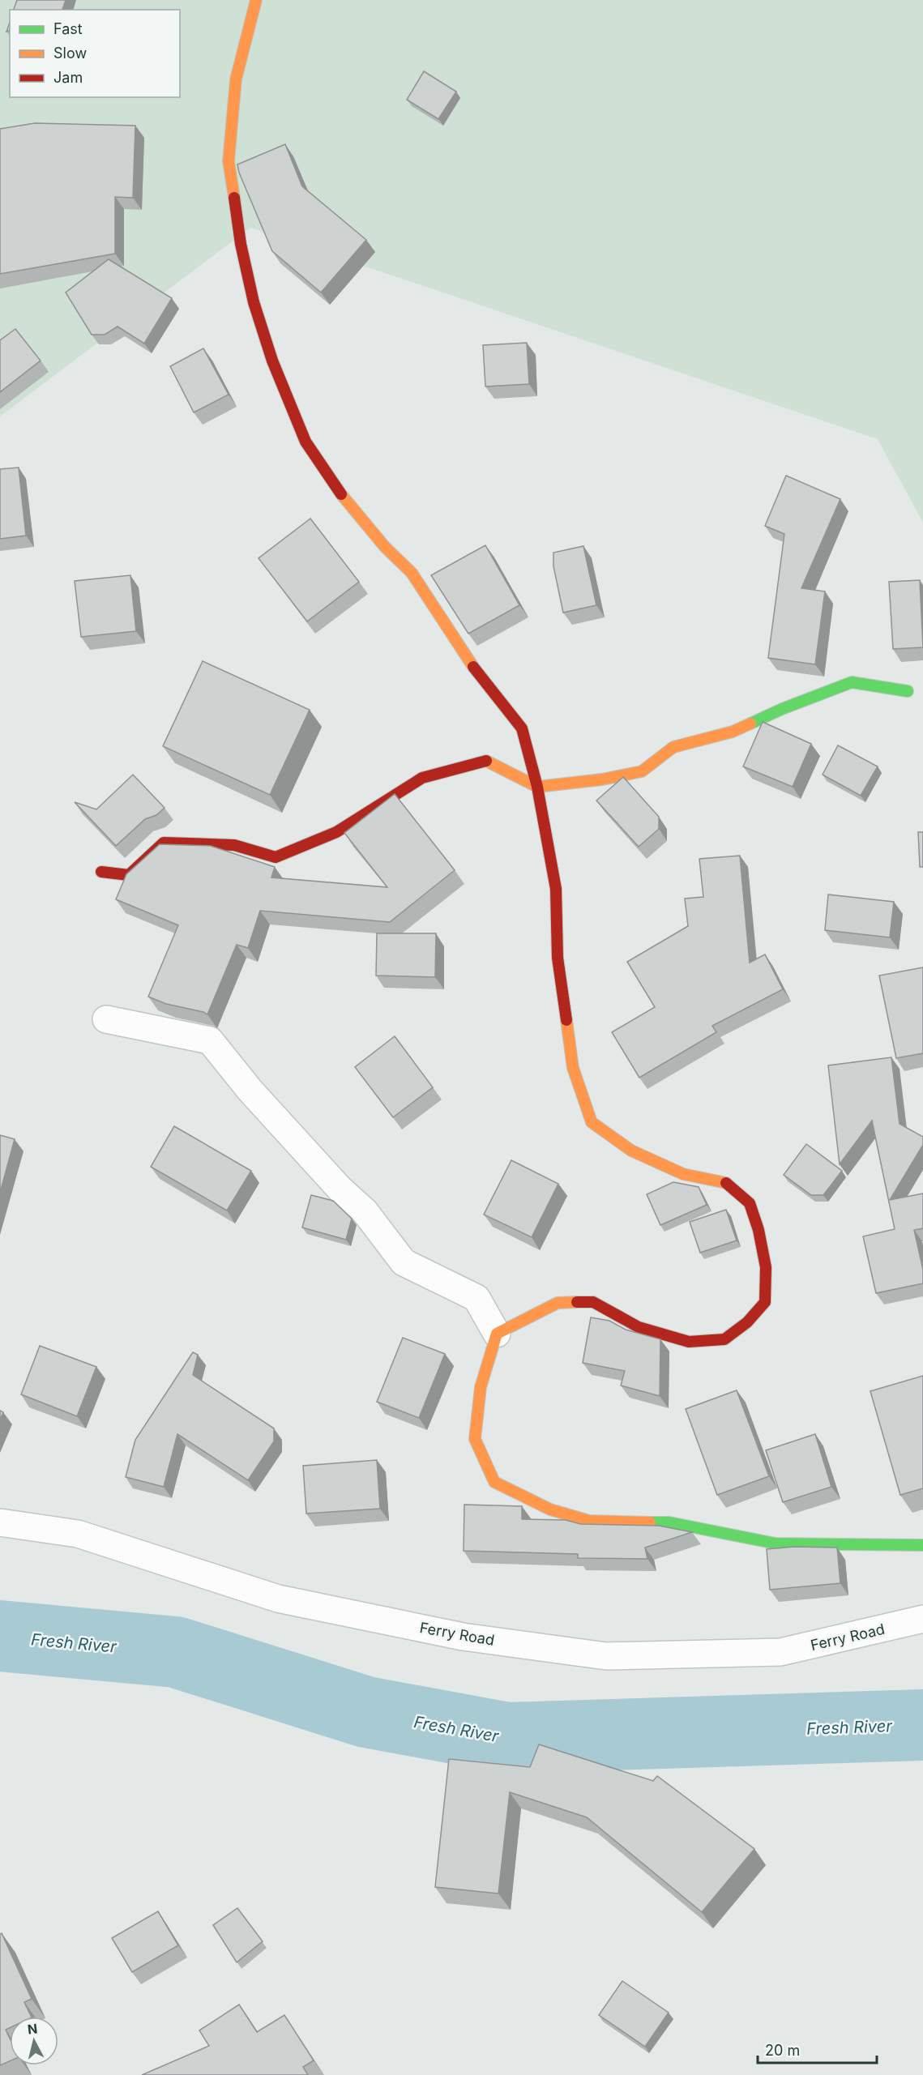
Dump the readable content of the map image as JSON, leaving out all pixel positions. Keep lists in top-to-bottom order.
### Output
{
  "streets": {
    "street": ["Ferry Road"]
  },
  "water": ["Fresh River"],
  "legend": ["Fast", "Slow", "Jam"],
  "scale_bar": "20 m",
  "north": "top"
}
